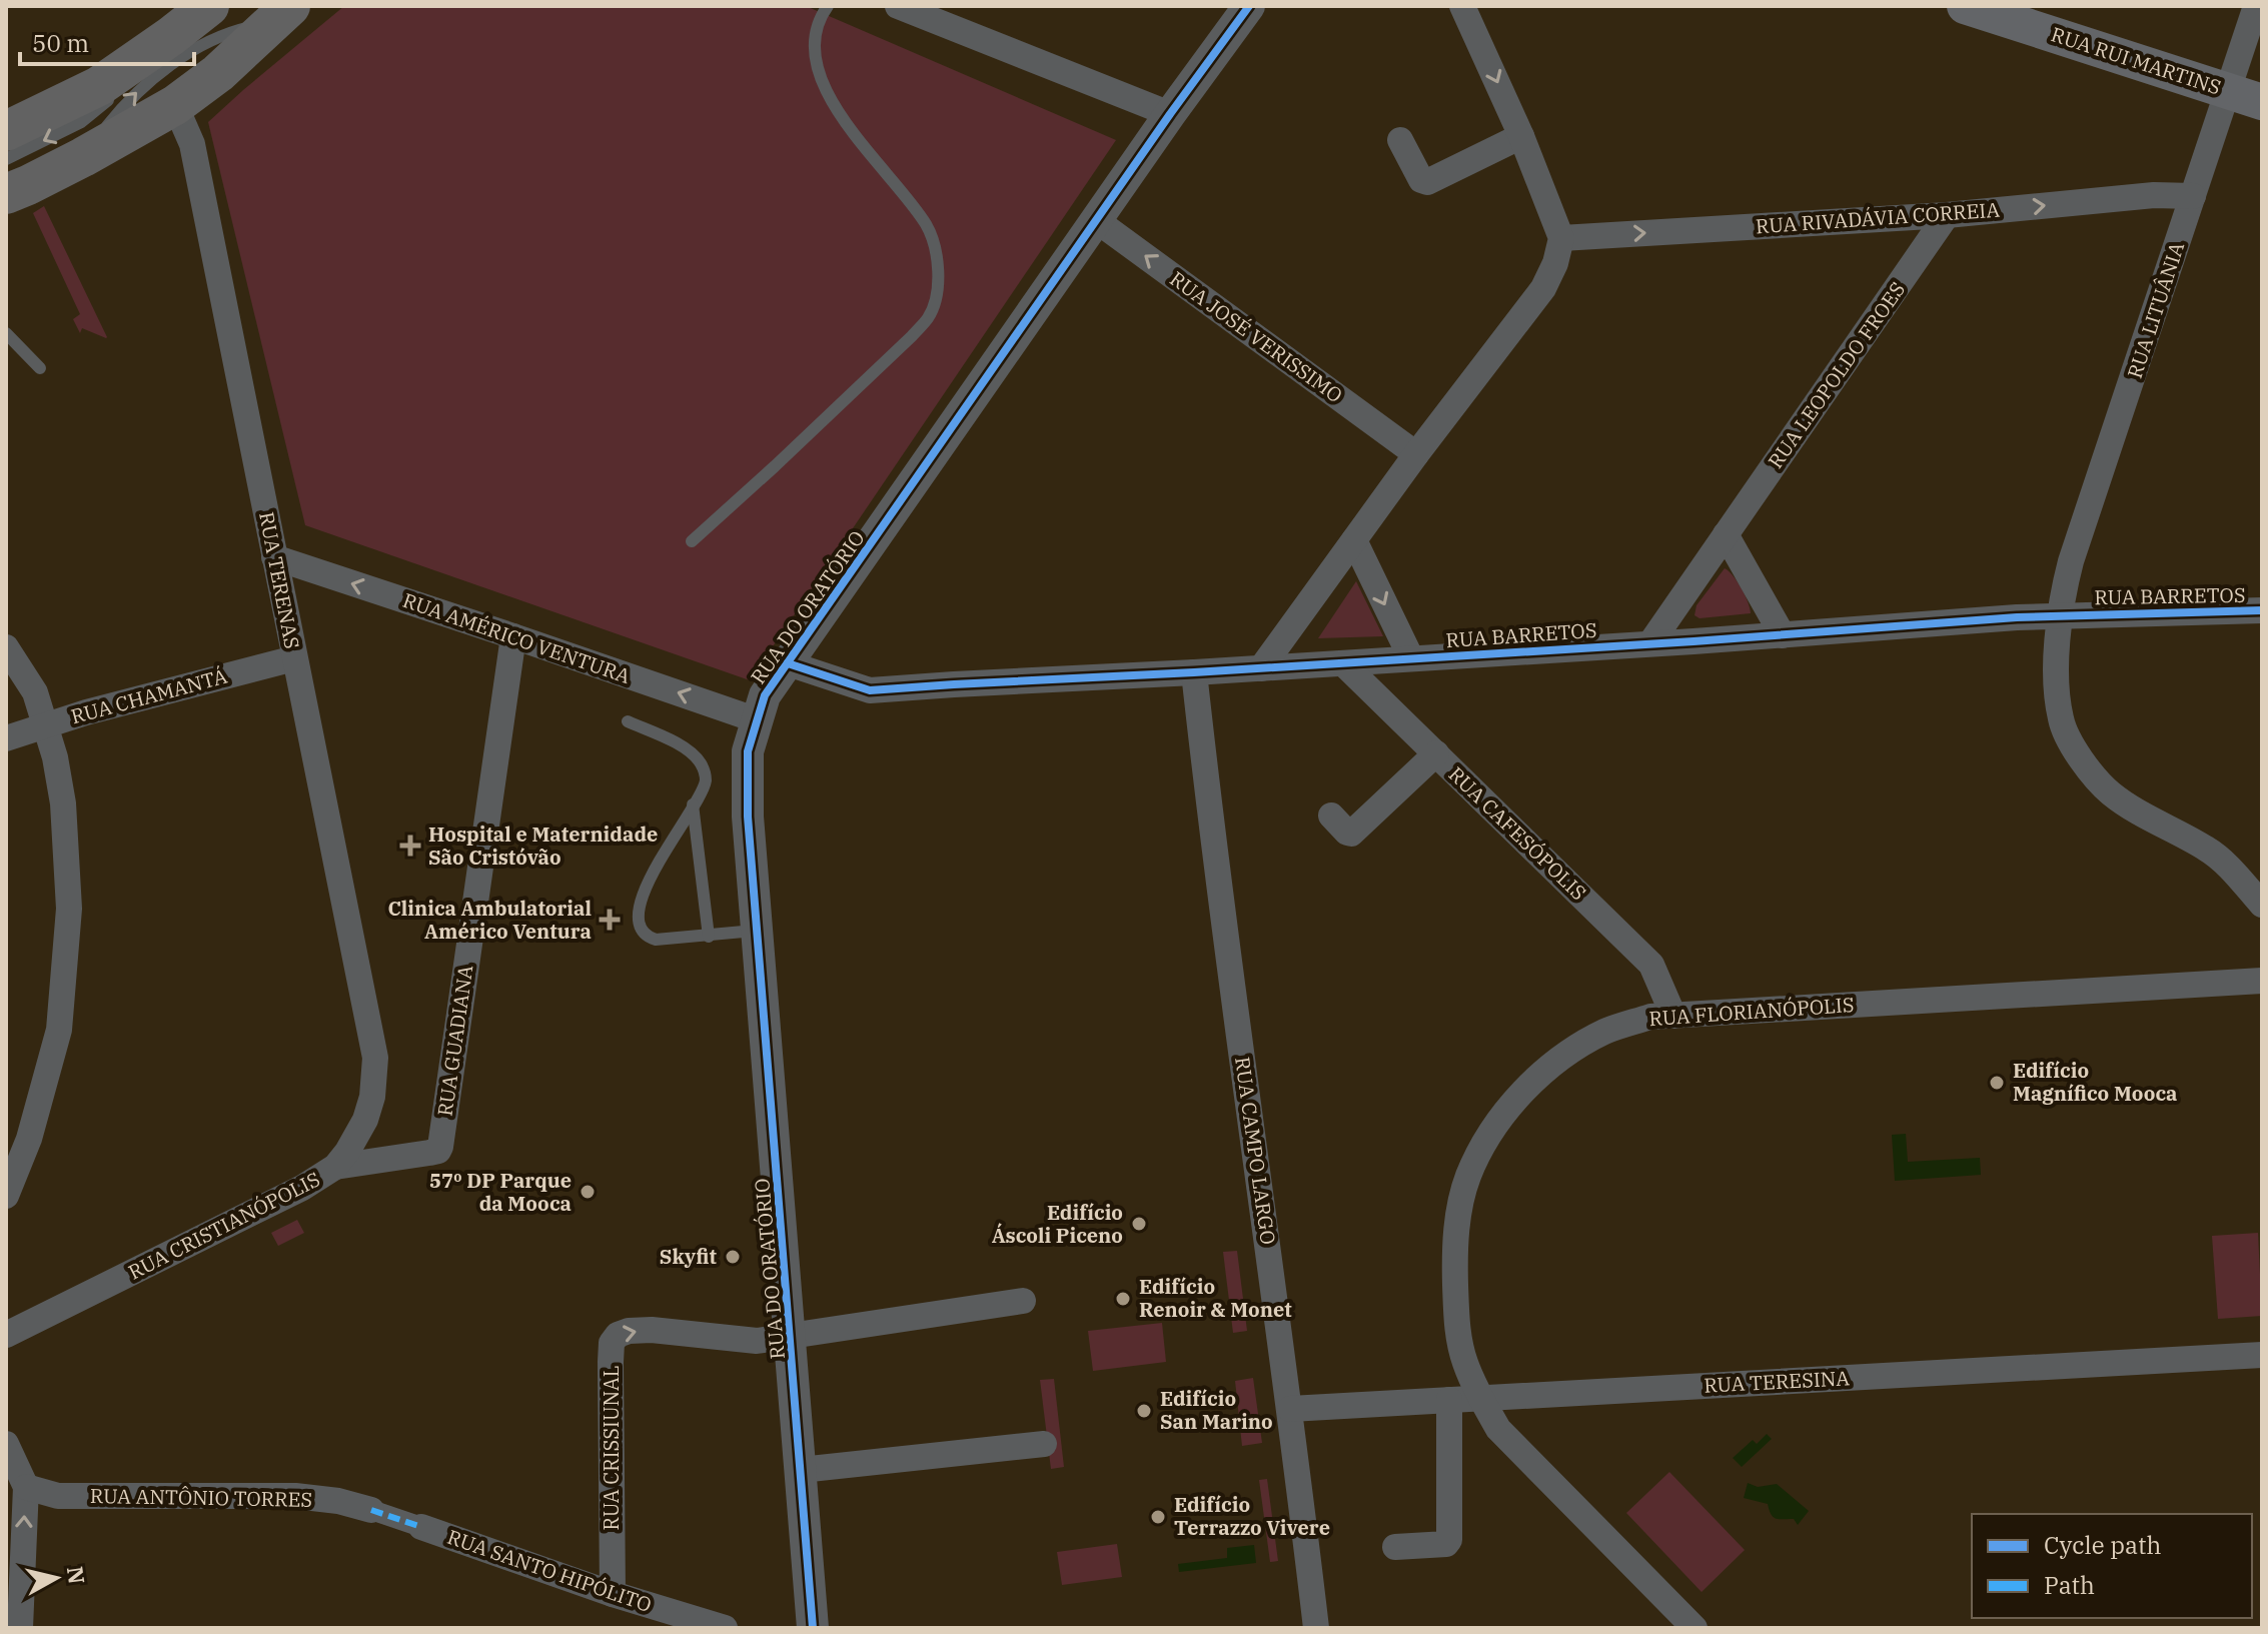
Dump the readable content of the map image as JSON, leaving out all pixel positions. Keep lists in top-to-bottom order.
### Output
{
  "streets": {
    "main road": ["RUA RUI MARTINS"],
    "street": [
      "RUA RIVADÁVIA CORREIA",
      "RUA LITUÂNIA",
      "RUA JOSÉ VERISSIMO",
      "RUA LEOPOLDO FROES",
      "RUA TERENAS",
      "RUA BARRETOS",
      "RUA DO ORATÓRIO",
      "RUA AMÉRICO VENTURA",
      "RUA CHAMANTÁ",
      "RUA CAFESÓPOLIS",
      "RUA FLORIANÓPOLIS",
      "RUA GUADIANA",
      "RUA CAMPO LARGO",
      "RUA CRISTIANÓPOLIS",
      "RUA TERESINA",
      "RUA CRISSIUNAL",
      "RUA ANTÔNIO TORRES",
      "RUA SANTO HIPÓLITO"
    ]
  },
  "crossings": [
    ["RUA RUI MARTINS", "RUA LITUÂNIA"],
    ["RUA RIVADÁVIA CORREIA", "RUA LITUÂNIA"],
    ["RUA RIVADÁVIA CORREIA", "RUA LEOPOLDO FROES"],
    ["RUA LITUÂNIA", "RUA BARRETOS"],
    ["RUA JOSÉ VERISSIMO", "RUA DO ORATÓRIO"],
    ["RUA LEOPOLDO FROES", "RUA BARRETOS"],
    ["RUA TERENAS", "RUA AMÉRICO VENTURA"],
    ["RUA TERENAS", "RUA CHAMANTÁ"],
    ["RUA TERENAS", "RUA CRISTIANÓPOLIS"],
    ["RUA BARRETOS", "RUA DO ORATÓRIO"],
    ["RUA BARRETOS", "RUA CAFESÓPOLIS"],
    ["RUA BARRETOS", "RUA CAMPO LARGO"],
    ["RUA DO ORATÓRIO", "RUA AMÉRICO VENTURA"],
    ["RUA DO ORATÓRIO", "RUA CRISSIUNAL"],
    ["RUA AMÉRICO VENTURA", "RUA GUADIANA"],
    ["RUA CAFESÓPOLIS", "RUA FLORIANÓPOLIS"],
    ["RUA FLORIANÓPOLIS", "RUA TERESINA"],
    ["RUA GUADIANA", "RUA CRISTIANÓPOLIS"],
    ["RUA CAMPO LARGO", "RUA TERESINA"],
    ["RUA CRISSIUNAL", "RUA SANTO HIPÓLITO"],
    ["RUA ANTÔNIO TORRES", "RUA SANTO HIPÓLITO"]
  ],
  "one_way": ["RUA RIVADÁVIA CORREIA", "RUA JOSÉ VERISSIMO", "RUA AMÉRICO VENTURA"],
  "places": {
    "health": ["Hospital e Maternidade São Cristóvão", "Clinica Ambulatorial Américo Ventura"],
    "other": [
      "Edifício Magnífico Mooca",
      "57º DP Parque da Mooca",
      "Edifício Áscoli Piceno",
      "Skyfit",
      "Edifício Renoir & Monet",
      "Edifício San Marino",
      "Edifício Terrazzo Vivere"
    ]
  },
  "legend": ["Cycle path", "Path"],
  "scale_bar": "50 m",
  "north": "right"
}
